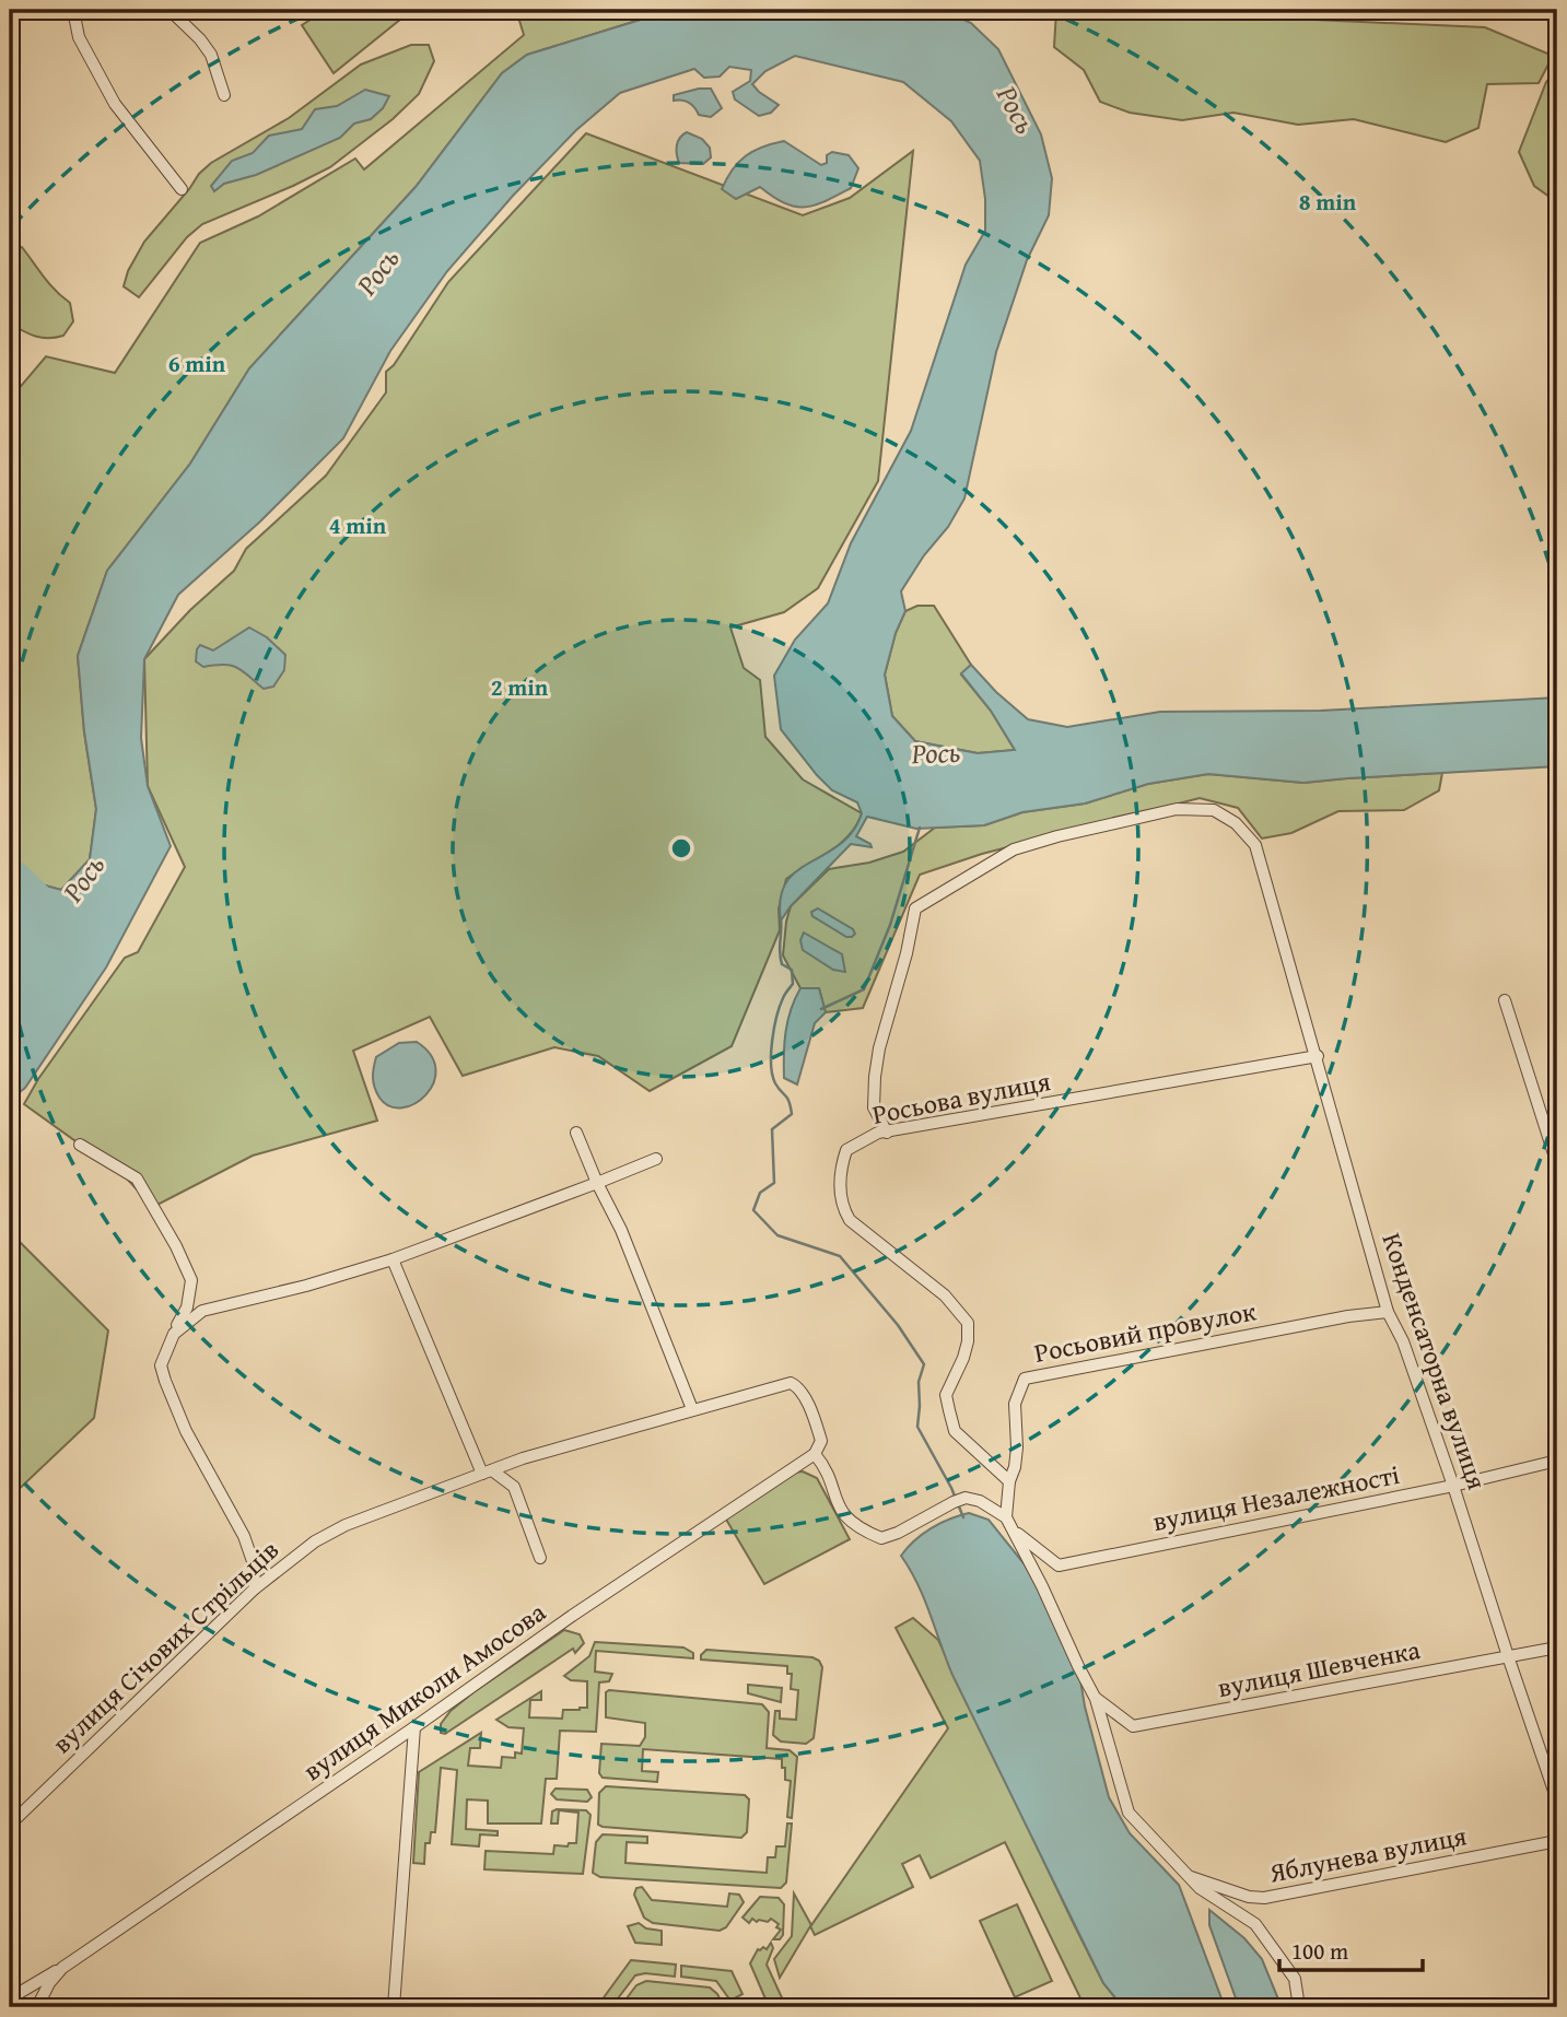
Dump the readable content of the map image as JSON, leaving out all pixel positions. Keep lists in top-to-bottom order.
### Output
{
  "streets": {
    "street": [
      "Росьова вулиця",
      "Росьовий провулок",
      "Конденсаторна вулиця",
      "вулиця Незалежності",
      "вулиця Січових Стрільців",
      "вулиця Шевченка",
      "вулиця Миколи Амосова",
      "Яблунева вулиця"
    ]
  },
  "crossings": [
    ["Росьова вулиця", "Росьовий провулок"],
    ["Росьова вулиця", "Конденсаторна вулиця"],
    ["Росьовий провулок", "Конденсаторна вулиця"],
    ["Конденсаторна вулиця", "вулиця Незалежності"],
    ["Конденсаторна вулиця", "вулиця Шевченка"],
    ["вулиця Січових Стрільців", "вулиця Миколи Амосова"]
  ],
  "water": ["Рось"],
  "scale_bar": "100 m",
  "rings": [
    "8 min",
    "6 min",
    "4 min",
    "2 min"
  ]
}
